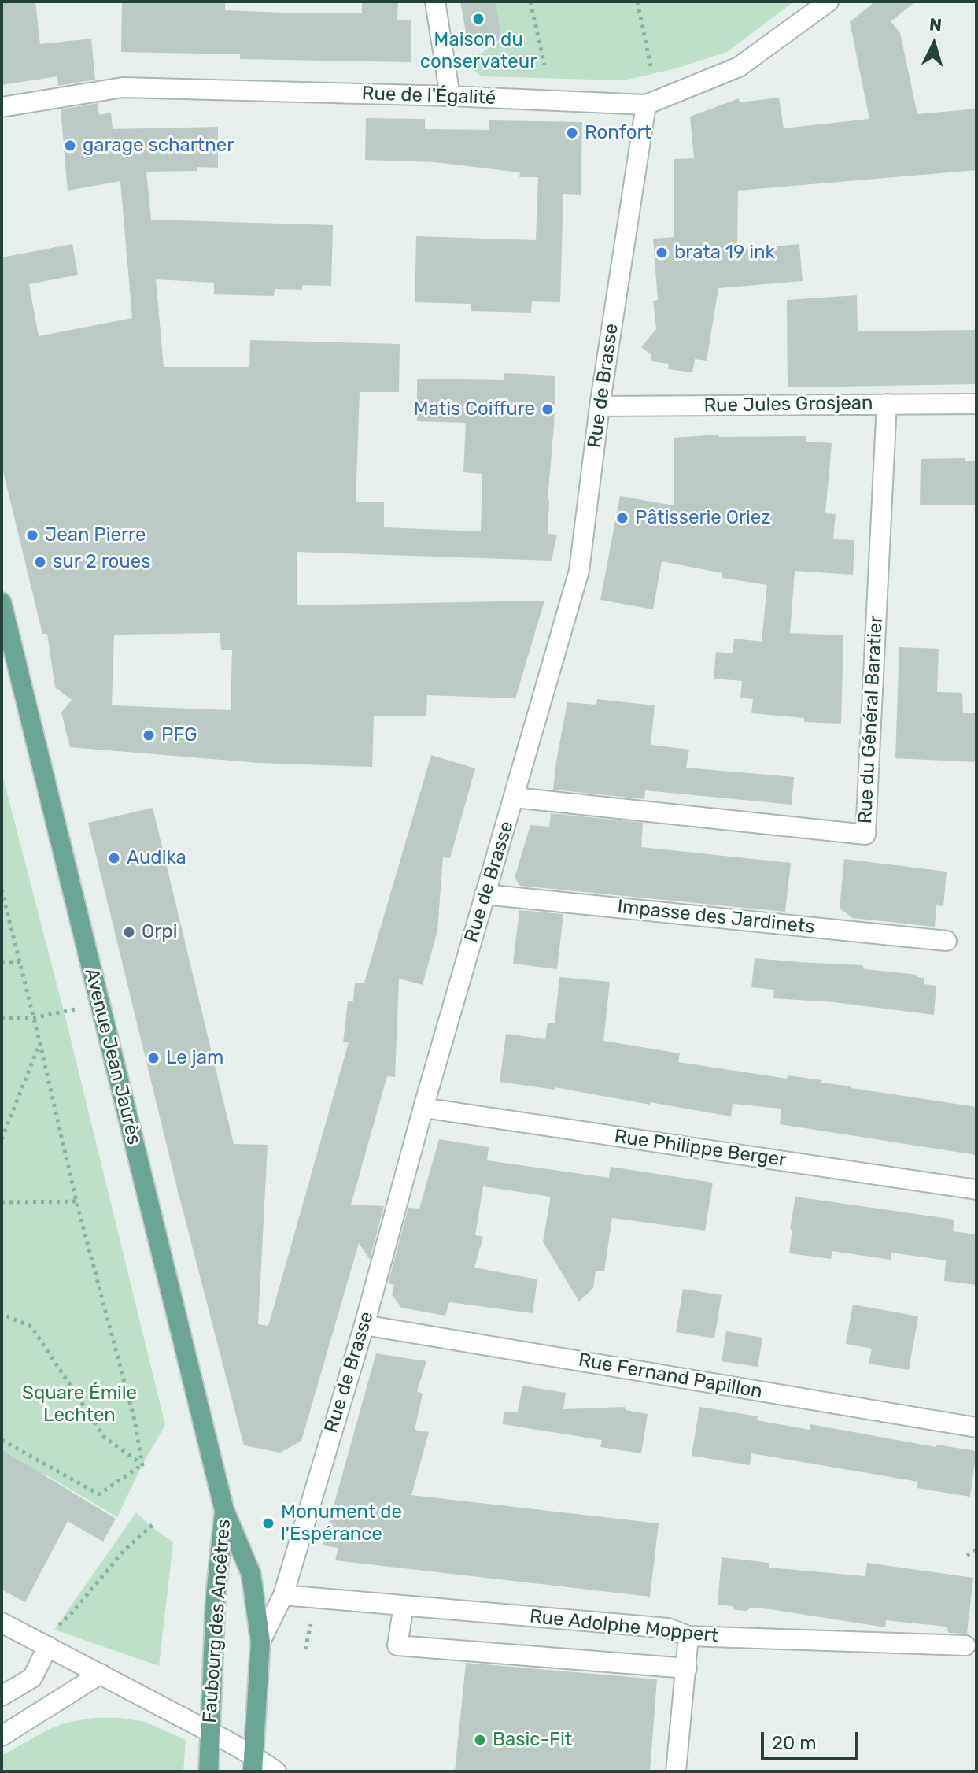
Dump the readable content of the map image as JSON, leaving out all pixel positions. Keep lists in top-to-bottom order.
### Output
{
  "streets": {
    "main road": ["Avenue Jean Jaurès", "Faubourg des Ancêtres"],
    "street": [
      "Rue de l'Égalité",
      "Rue de Brasse",
      "Rue Jules Grosjean",
      "Rue du Général Baratier",
      "Impasse des Jardinets",
      "Rue Philippe Berger",
      "Rue Fernand Papillon",
      "Rue Adolphe Moppert"
    ]
  },
  "crossings": [
    ["Rue de l'Égalité", "Rue de Brasse"],
    ["Rue de Brasse", "Rue Jules Grosjean"],
    ["Rue de Brasse", "Rue du Général Baratier"],
    ["Rue de Brasse", "Impasse des Jardinets"],
    ["Rue de Brasse", "Rue Philippe Berger"],
    ["Rue de Brasse", "Rue Fernand Papillon"],
    ["Rue de Brasse", "Faubourg des Ancêtres"],
    ["Rue de Brasse", "Rue Adolphe Moppert"],
    ["Rue Jules Grosjean", "Rue du Général Baratier"],
    ["Avenue Jean Jaurès", "Faubourg des Ancêtres"]
  ],
  "parks": ["Square Émile Lechten"],
  "places": [
    "Maison du conservateur",
    "Ronfort",
    "garage schartner",
    "brata 19 ink",
    "Matis Coiffure",
    "Pâtisserie Oriez",
    "Jean Pierre",
    "sur 2 roues",
    "PFG",
    "Audika",
    "Orpi",
    "Le jam",
    "Monument de l'Espérance",
    "Basic-Fit"
  ],
  "scale_bar": "20 m",
  "north": "top"
}
